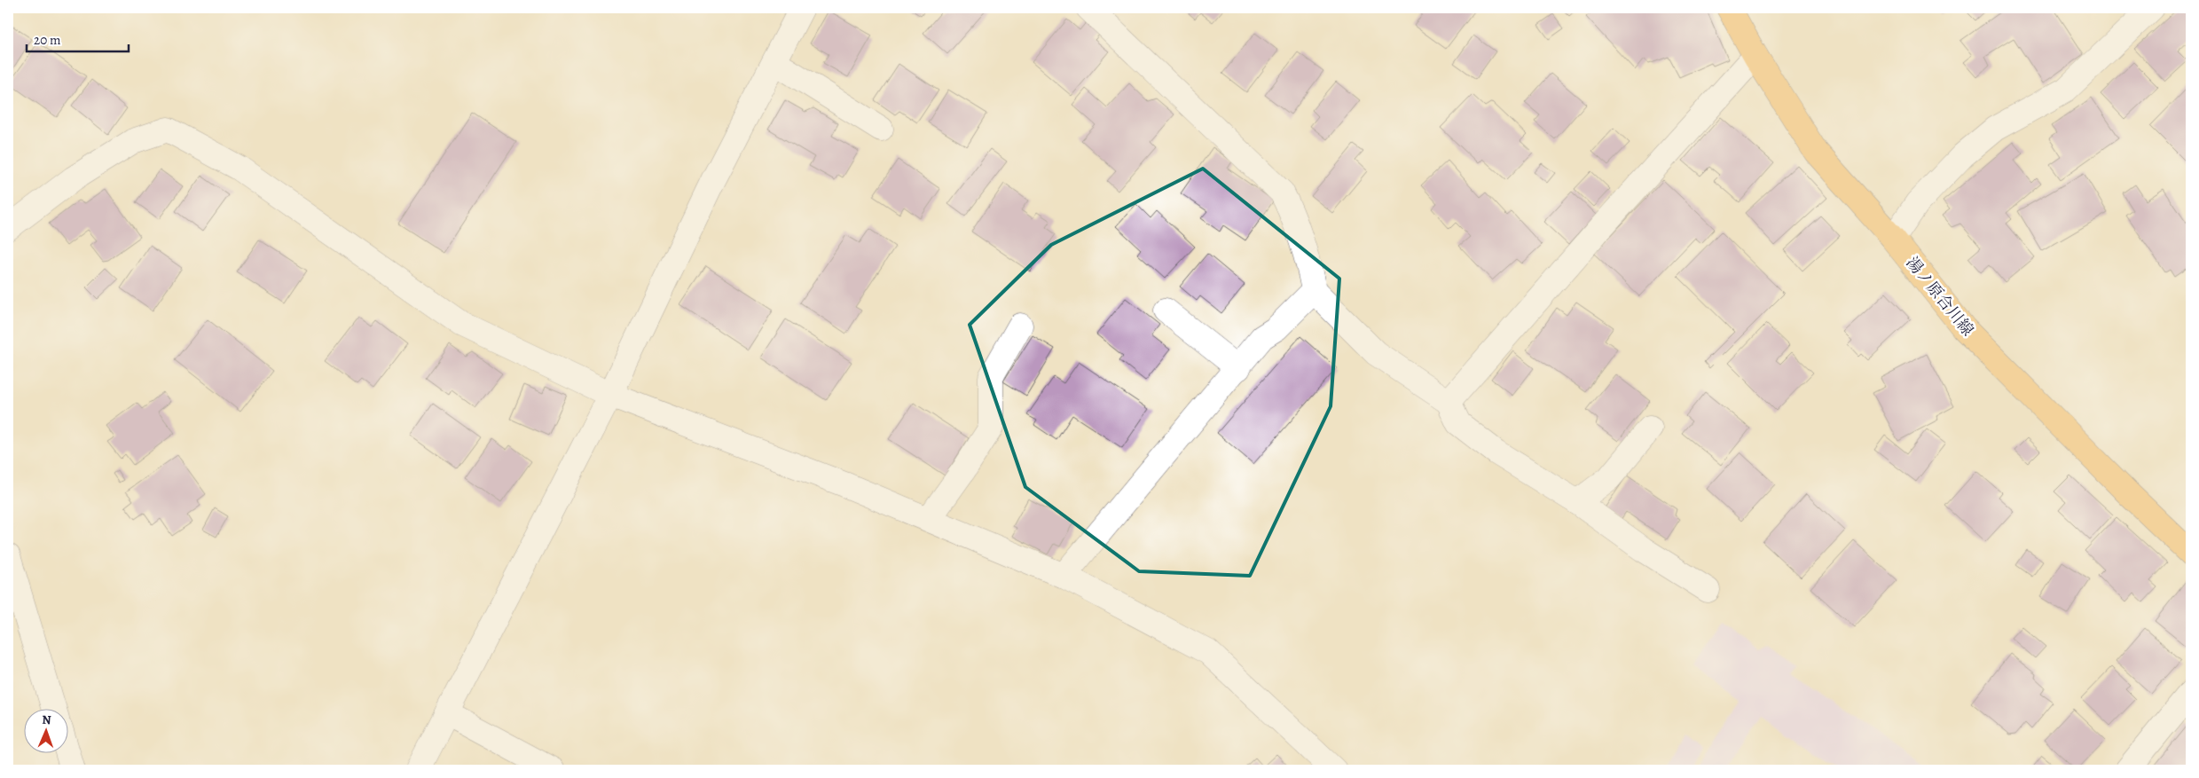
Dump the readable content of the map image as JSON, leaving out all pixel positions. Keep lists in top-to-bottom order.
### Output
{
  "streets": {
    "main road": ["湯ノ原合川線"]
  },
  "scale_bar": "20 m",
  "north": "top"
}
